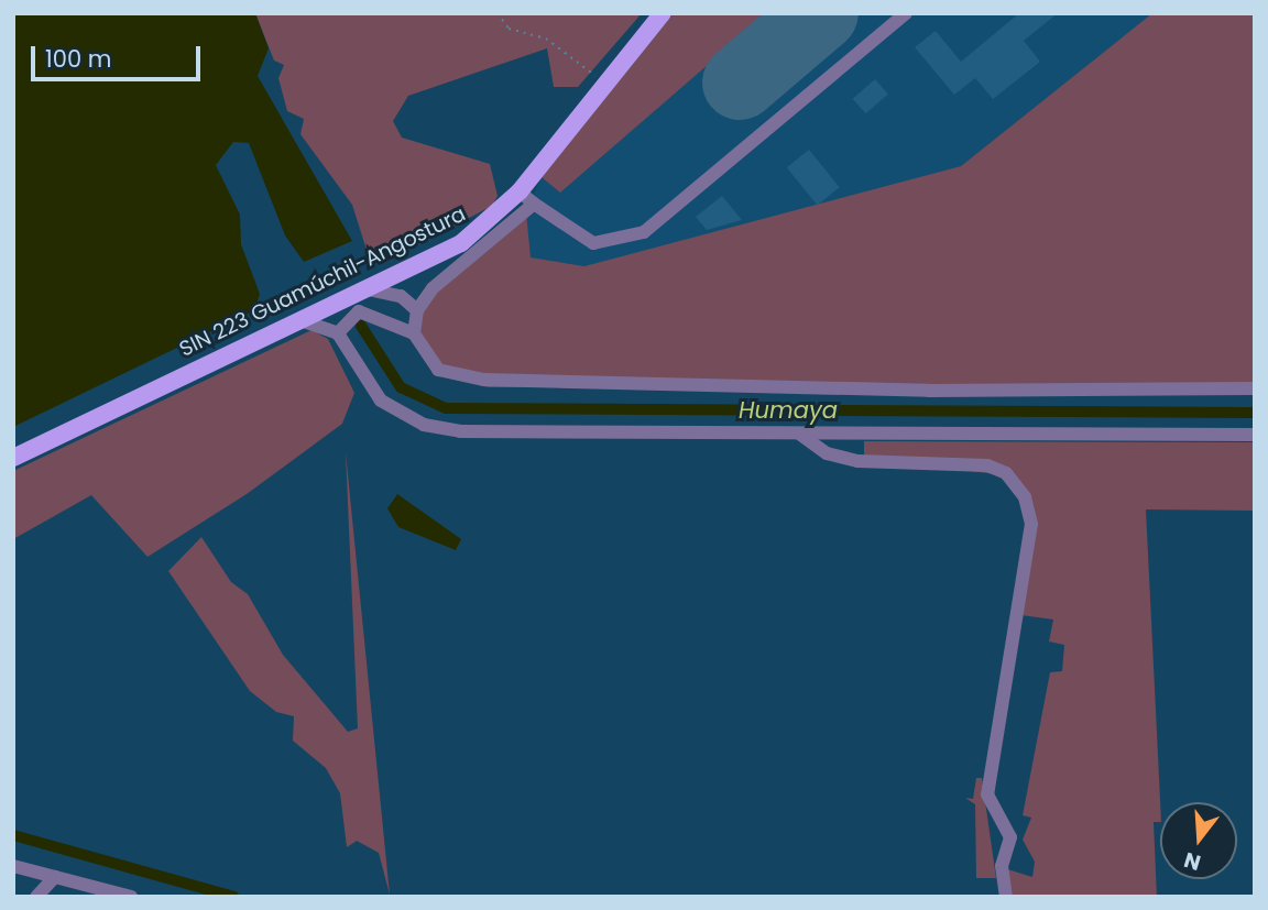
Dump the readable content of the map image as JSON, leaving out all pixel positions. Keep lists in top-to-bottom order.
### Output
{
  "streets": {
    "main road": ["SIN 223 Guamúchil-Angostura"]
  },
  "water": ["Humaya"],
  "scale_bar": "100 m",
  "north": "bottom"
}
